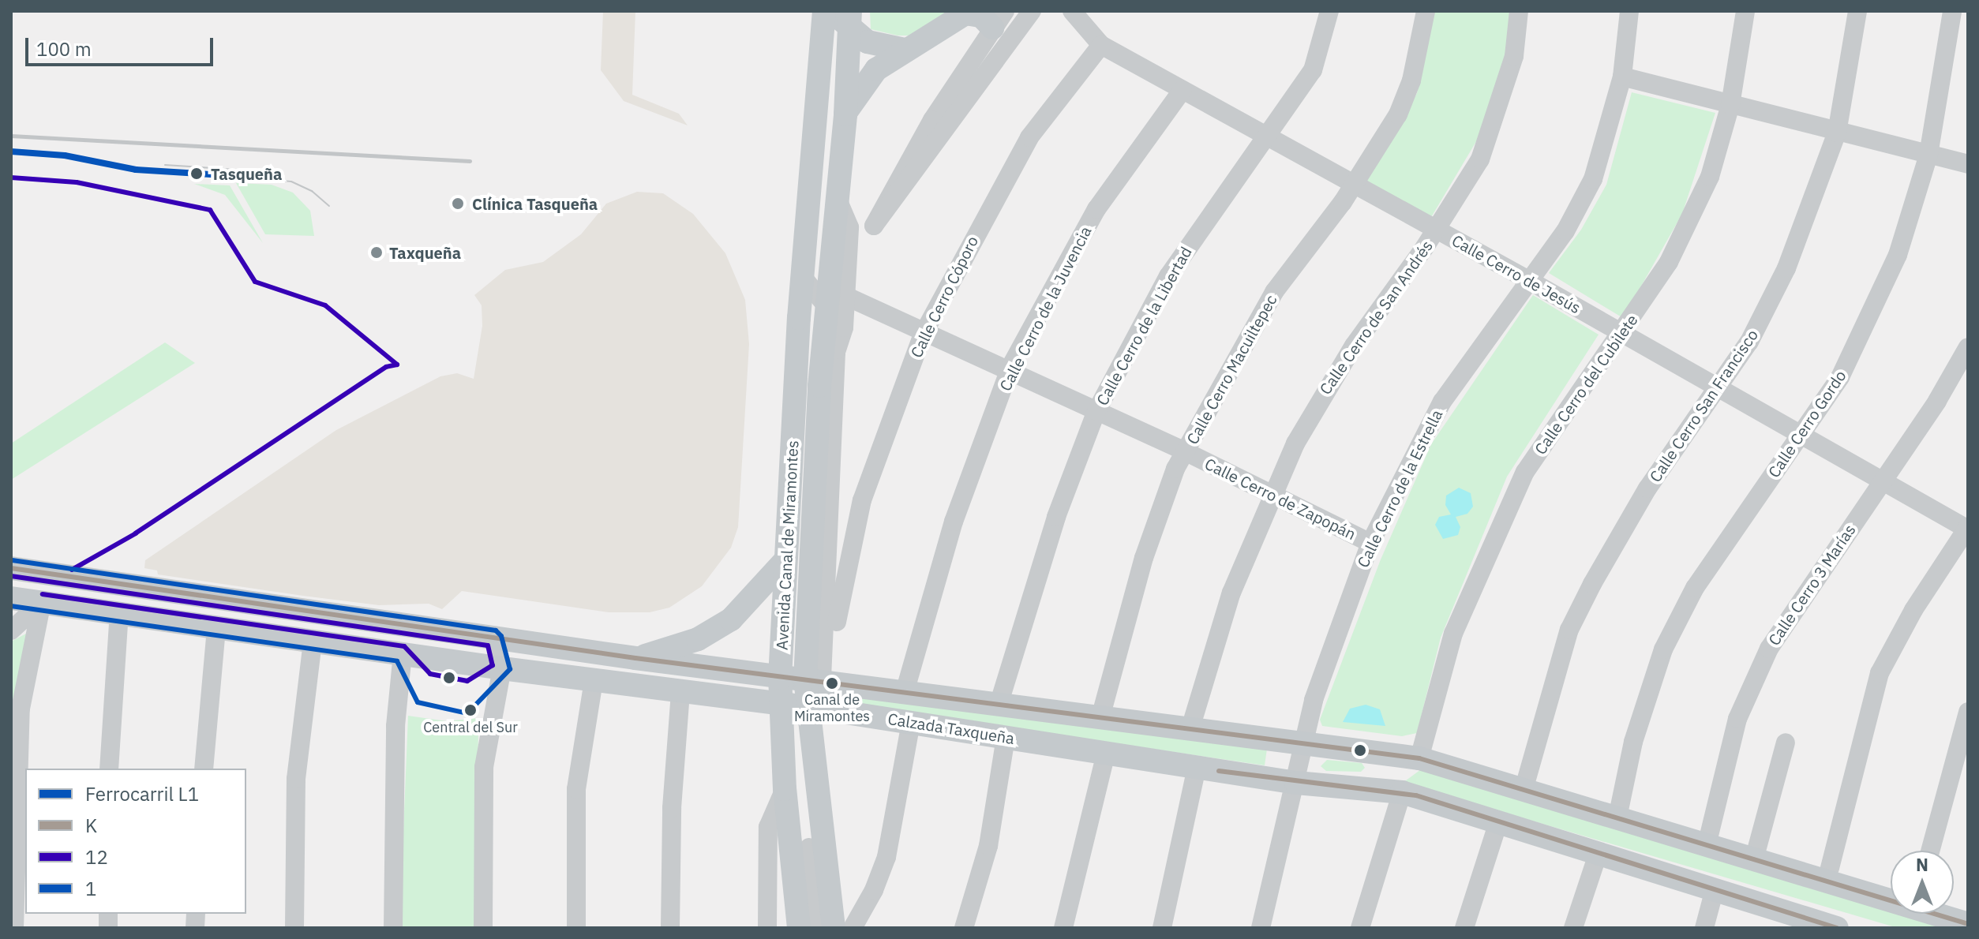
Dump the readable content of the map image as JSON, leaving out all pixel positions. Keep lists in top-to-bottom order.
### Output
{
  "streets": {
    "main road": ["Avenida Canal de Miramontes", "Calzada Taxqueña"],
    "street": [
      "Calle Cerro de Jesús",
      "Calle Cerro Cóporo",
      "Calle Cerro de la Juvencia",
      "Calle Cerro de San Andrés",
      "Calle Cerro de la Libertad",
      "Calle Cerro Macuiltepec",
      "Calle Cerro del Cubilete",
      "Calle Cerro San Francisco",
      "Calle Cerro Gordo",
      "Calle Cerro de la Estrella",
      "Calle Cerro de Zapopán",
      "Calle Cerro 3 Marías"
    ]
  },
  "crossings": [
    ["Calle Cerro de Jesús", "Calle Cerro Cóporo"],
    ["Calle Cerro de Jesús", "Calle Cerro de la Juvencia"],
    ["Calle Cerro de Jesús", "Calle Cerro de San Andrés"],
    ["Calle Cerro de Jesús", "Calle Cerro de la Libertad"],
    ["Calle Cerro de Jesús", "Calle Cerro Macuiltepec"],
    ["Calle Cerro de Jesús", "Calle Cerro del Cubilete"],
    ["Calle Cerro de Jesús", "Calle Cerro San Francisco"],
    ["Calle Cerro de Jesús", "Calle Cerro Gordo"],
    ["Calle Cerro de Jesús", "Calle Cerro de la Estrella"],
    ["Calle Cerro de Jesús", "Calle Cerro 3 Marías"],
    ["Calle Cerro Cóporo", "Calle Cerro de Zapopán"],
    ["Calle Cerro de la Juvencia", "Calle Cerro de Zapopán"],
    ["Calle Cerro de la Juvencia", "Calzada Taxqueña"],
    ["Calle Cerro de San Andrés", "Calle Cerro de Zapopán"],
    ["Calle Cerro de San Andrés", "Calzada Taxqueña"],
    ["Calle Cerro de la Libertad", "Calle Cerro de Zapopán"],
    ["Calle Cerro de la Libertad", "Calzada Taxqueña"],
    ["Calle Cerro Macuiltepec", "Calle Cerro de Zapopán"],
    ["Calle Cerro Macuiltepec", "Calzada Taxqueña"],
    ["Calle Cerro del Cubilete", "Calzada Taxqueña"],
    ["Calle Cerro San Francisco", "Calzada Taxqueña"],
    ["Calle Cerro Gordo", "Calzada Taxqueña"],
    ["Calle Cerro de la Estrella", "Calle Cerro de Zapopán"],
    ["Calle Cerro de la Estrella", "Calzada Taxqueña"],
    ["Calle Cerro de Zapopán", "Avenida Canal de Miramontes"],
    ["Avenida Canal de Miramontes", "Calzada Taxqueña"],
    ["Calle Cerro 3 Marías", "Calzada Taxqueña"]
  ],
  "places": [
    "Tasqueña",
    "Clínica Tasqueña",
    "Taxqueña",
    "Canal de Miramontes",
    "Central del Sur"
  ],
  "lines": [
    "rail line L1",
    "transit line 12",
    "transit line 1",
    "transit line K"
  ],
  "legend": [
    "Ferrocarril L1",
    "K",
    "12",
    "1"
  ],
  "scale_bar": "100 m",
  "north": "top"
}
